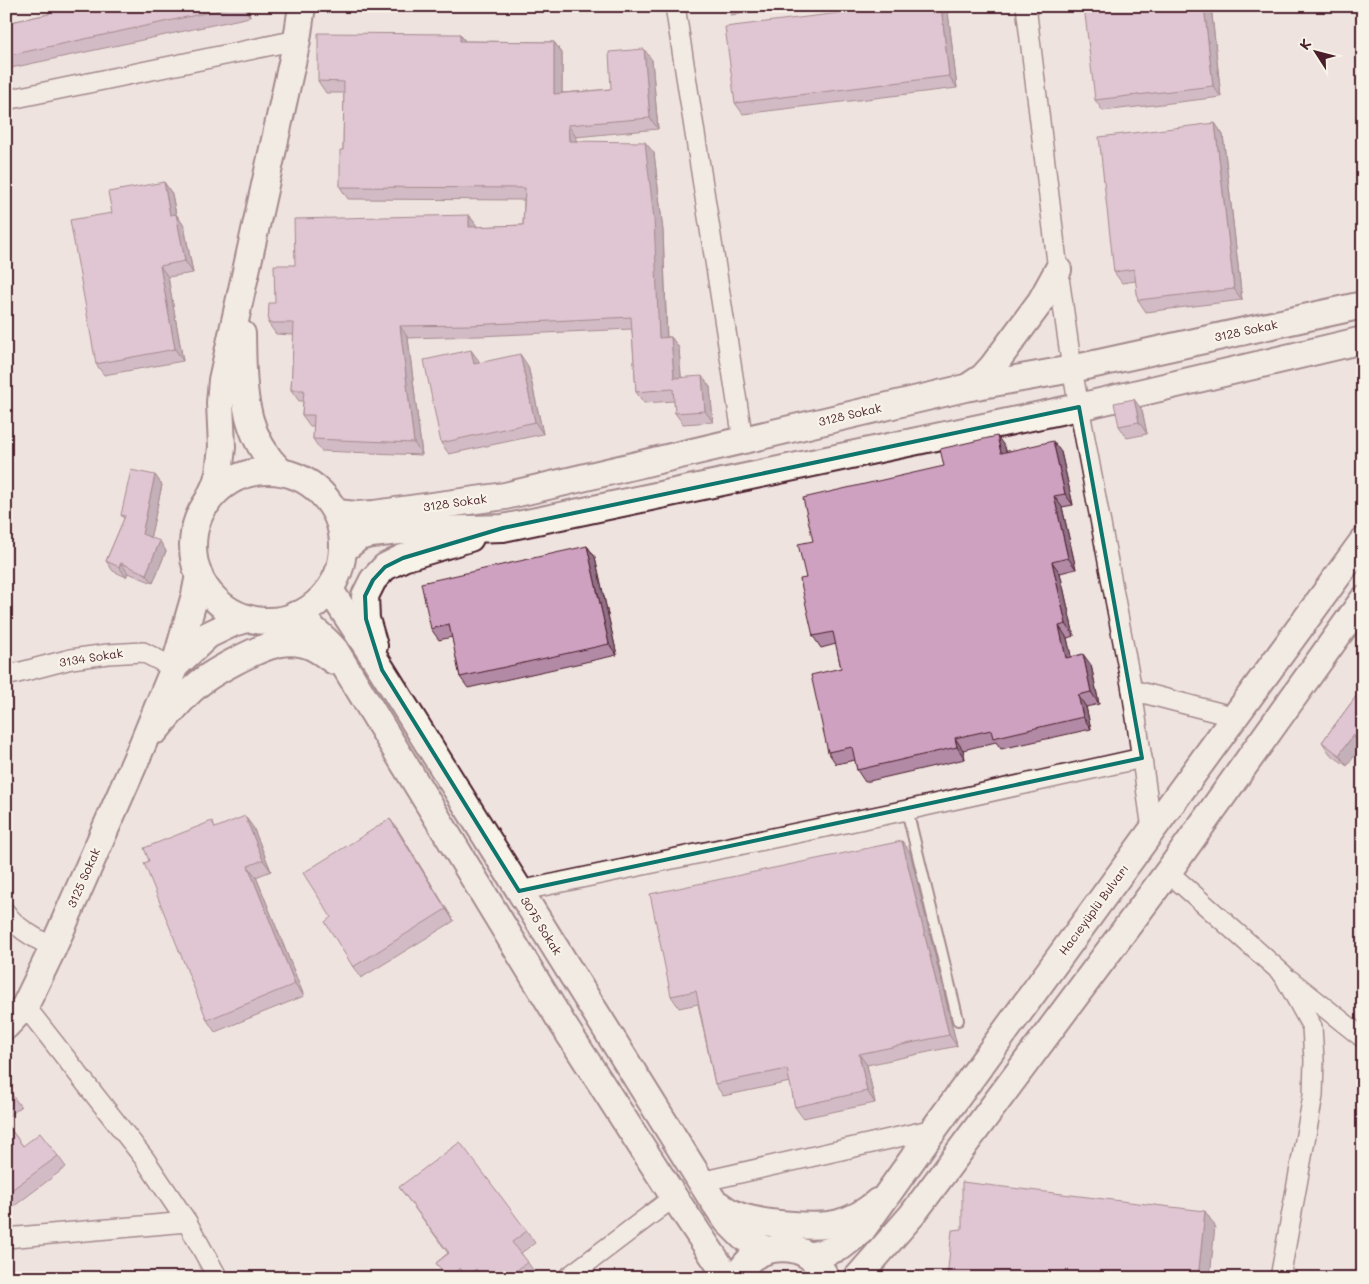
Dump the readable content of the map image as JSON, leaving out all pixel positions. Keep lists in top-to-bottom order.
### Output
{
  "streets": {
    "street": [
      "3128 Sokak",
      "3134 Sokak",
      "3125 Sokak",
      "Hacıeyüplü Bulvarı",
      "3075 Sokak"
    ]
  },
  "crossings": [
    ["3128 Sokak", "3125 Sokak"],
    ["3128 Sokak", "3075 Sokak"],
    ["3134 Sokak", "3125 Sokak"],
    ["3125 Sokak", "3075 Sokak"]
  ],
  "north": "top left"
}
